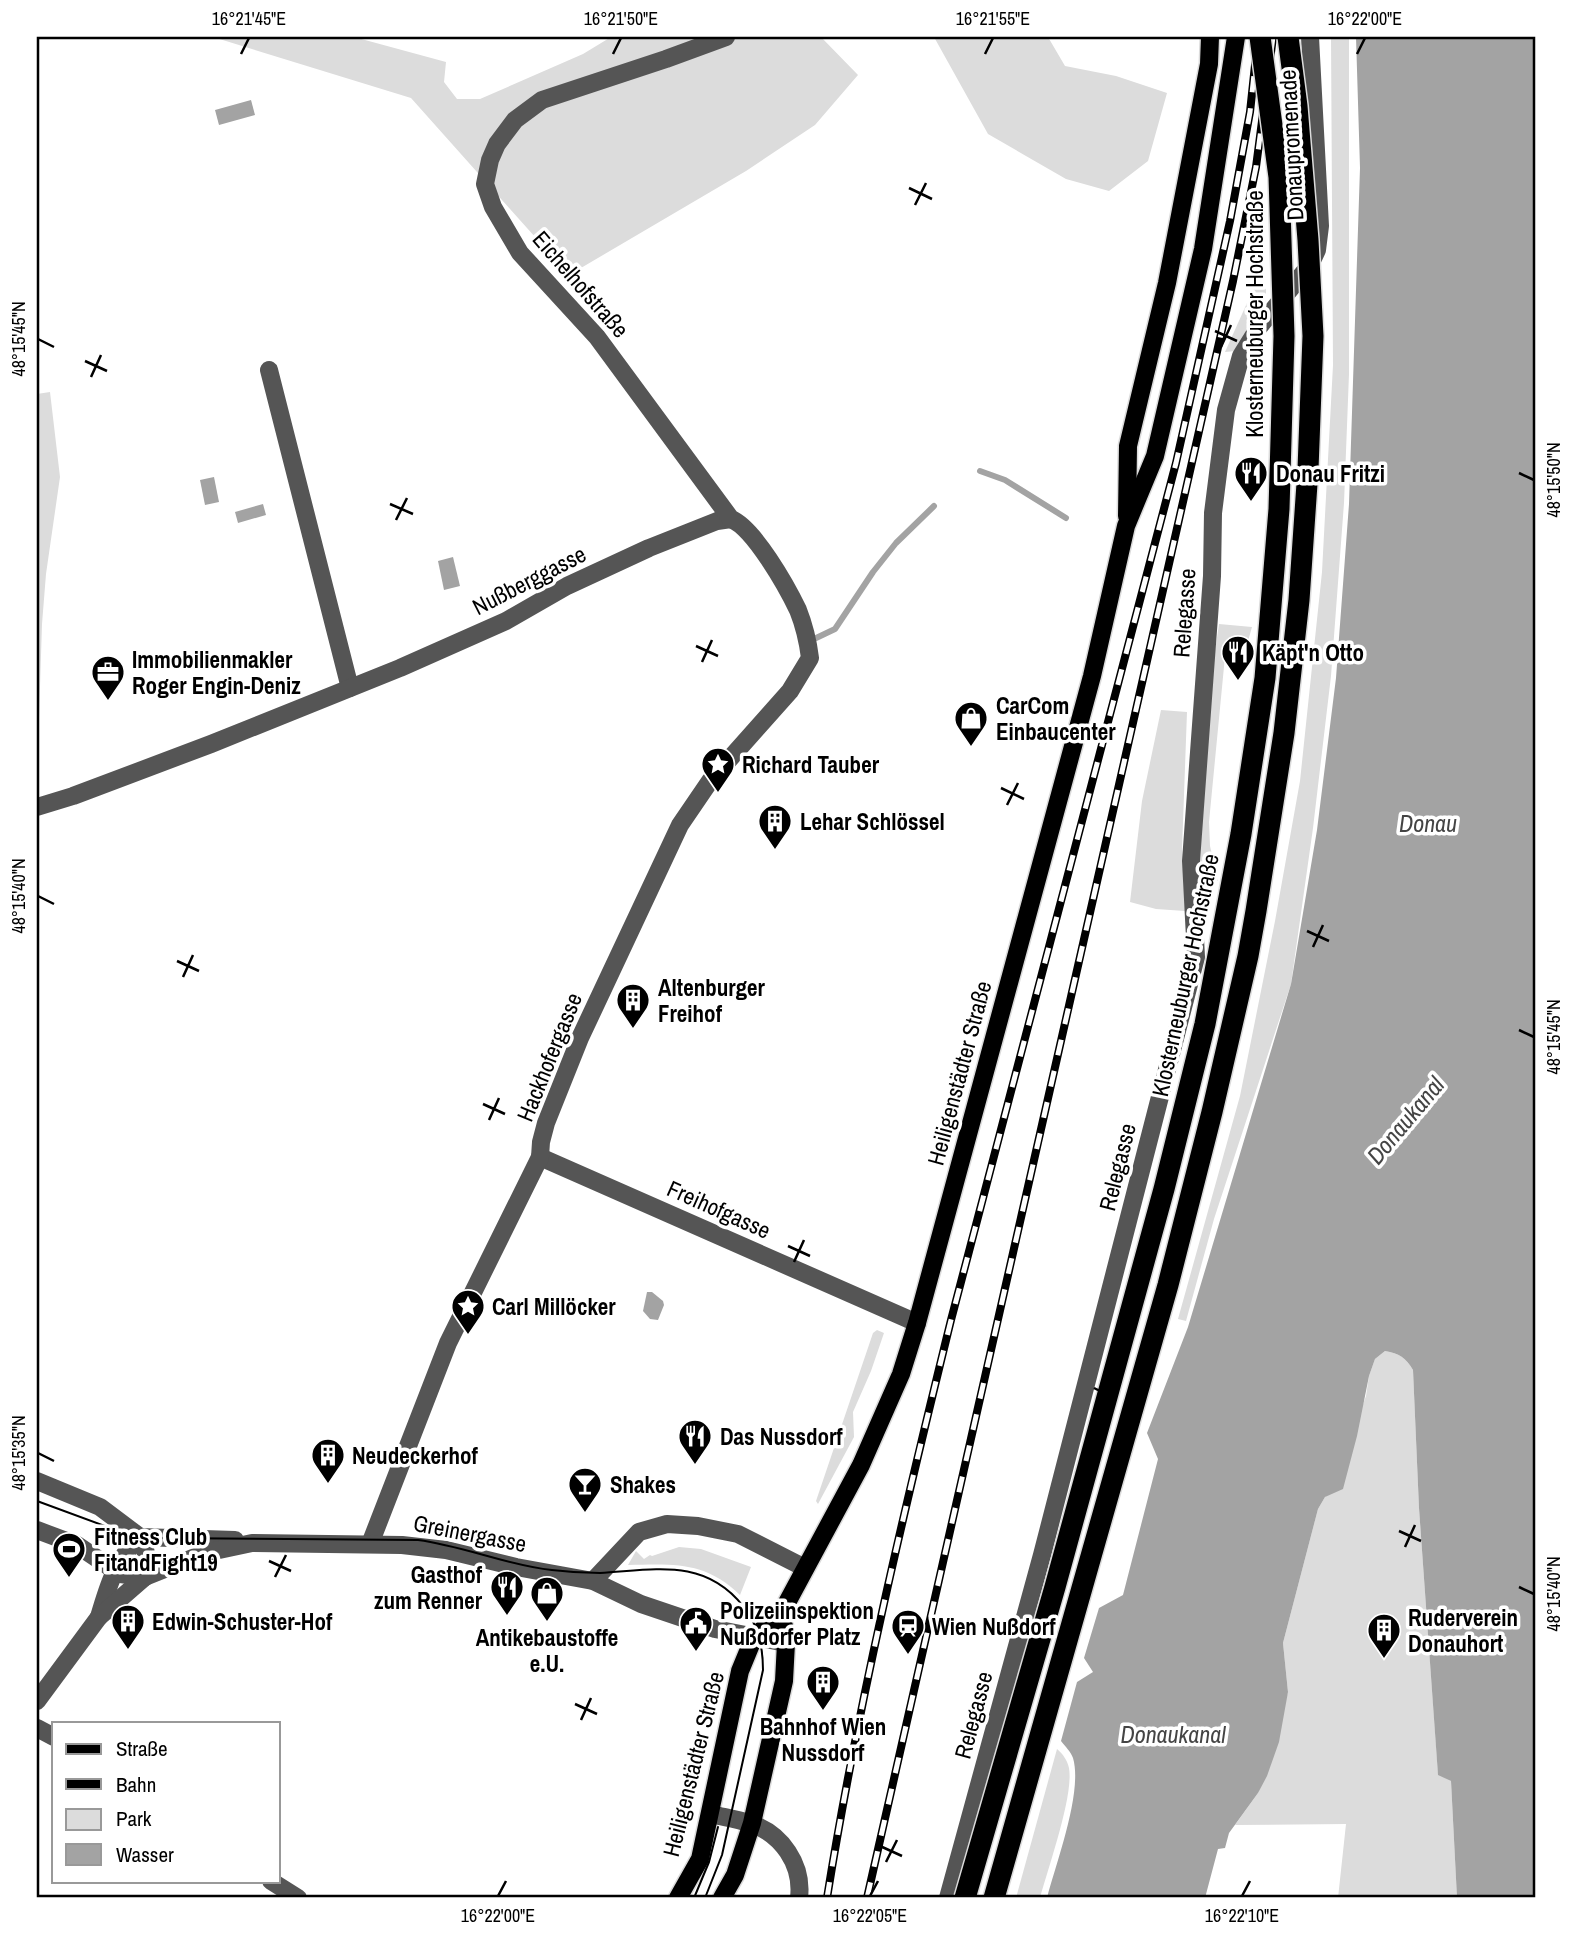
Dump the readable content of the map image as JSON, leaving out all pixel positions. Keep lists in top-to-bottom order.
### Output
{
  "streets": {
    "highway": ["Klosterneuburger Hochstraße"],
    "main road": ["Heiligenstädter Straße"],
    "street": [
      "Donaupromenade",
      "Eichelhofstraße",
      "Nußberggasse",
      "Relegasse",
      "Hackhofergasse",
      "Freihofgasse",
      "Greinergasse"
    ]
  },
  "crossings": [
    ["Donaupromenade", "Relegasse"],
    ["Eichelhofstraße", "Nußberggasse"],
    ["Eichelhofstraße", "Hackhofergasse"],
    ["Hackhofergasse", "Freihofgasse"],
    ["Hackhofergasse", "Greinergasse"],
    ["Heiligenstädter Straße", "Freihofgasse"],
    ["Heiligenstädter Straße", "Greinergasse"]
  ],
  "water": ["Donau", "Donaukanal"],
  "places": {
    "restaurant": [
      "Donau Fritzi",
      "Käpt'n Otto",
      "Das Nussdorf",
      "Gasthof zum Renner"
    ],
    "office": ["Immobilienmakler Roger Engin-Deniz"],
    "shop": ["CarCom Einbaucenter", "Antikebaustoffe e.U."],
    "place": ["Richard Tauber", "Carl Millöcker"],
    "building": [
      "Lehar Schlössel",
      "Altenburger Freihof",
      "Neudeckerhof",
      "Edwin-Schuster-Hof",
      "Ruderverein Donauhort",
      "Bahnhof Wien Nussdorf"
    ],
    "bar": ["Shakes"],
    "sports": ["Fitness Club FitandFight19"],
    "public building": ["Polizeiinspektion Nußdorfer Platz"],
    "station": ["Wien Nußdorf"]
  },
  "legend": [
    "Straße",
    "Bahn",
    "Park",
    "Wasser"
  ],
  "coordinates": [
    "16°21'45\"E",
    "16°21'50\"E",
    "16°21'55\"E",
    "16°22'00\"E",
    "48°15'45\"N",
    "48°15'50\"N",
    "48°15'40\"N",
    "48°15'35\"N",
    "16°22'05\"E",
    "16°22'10\"E"
  ]
}
